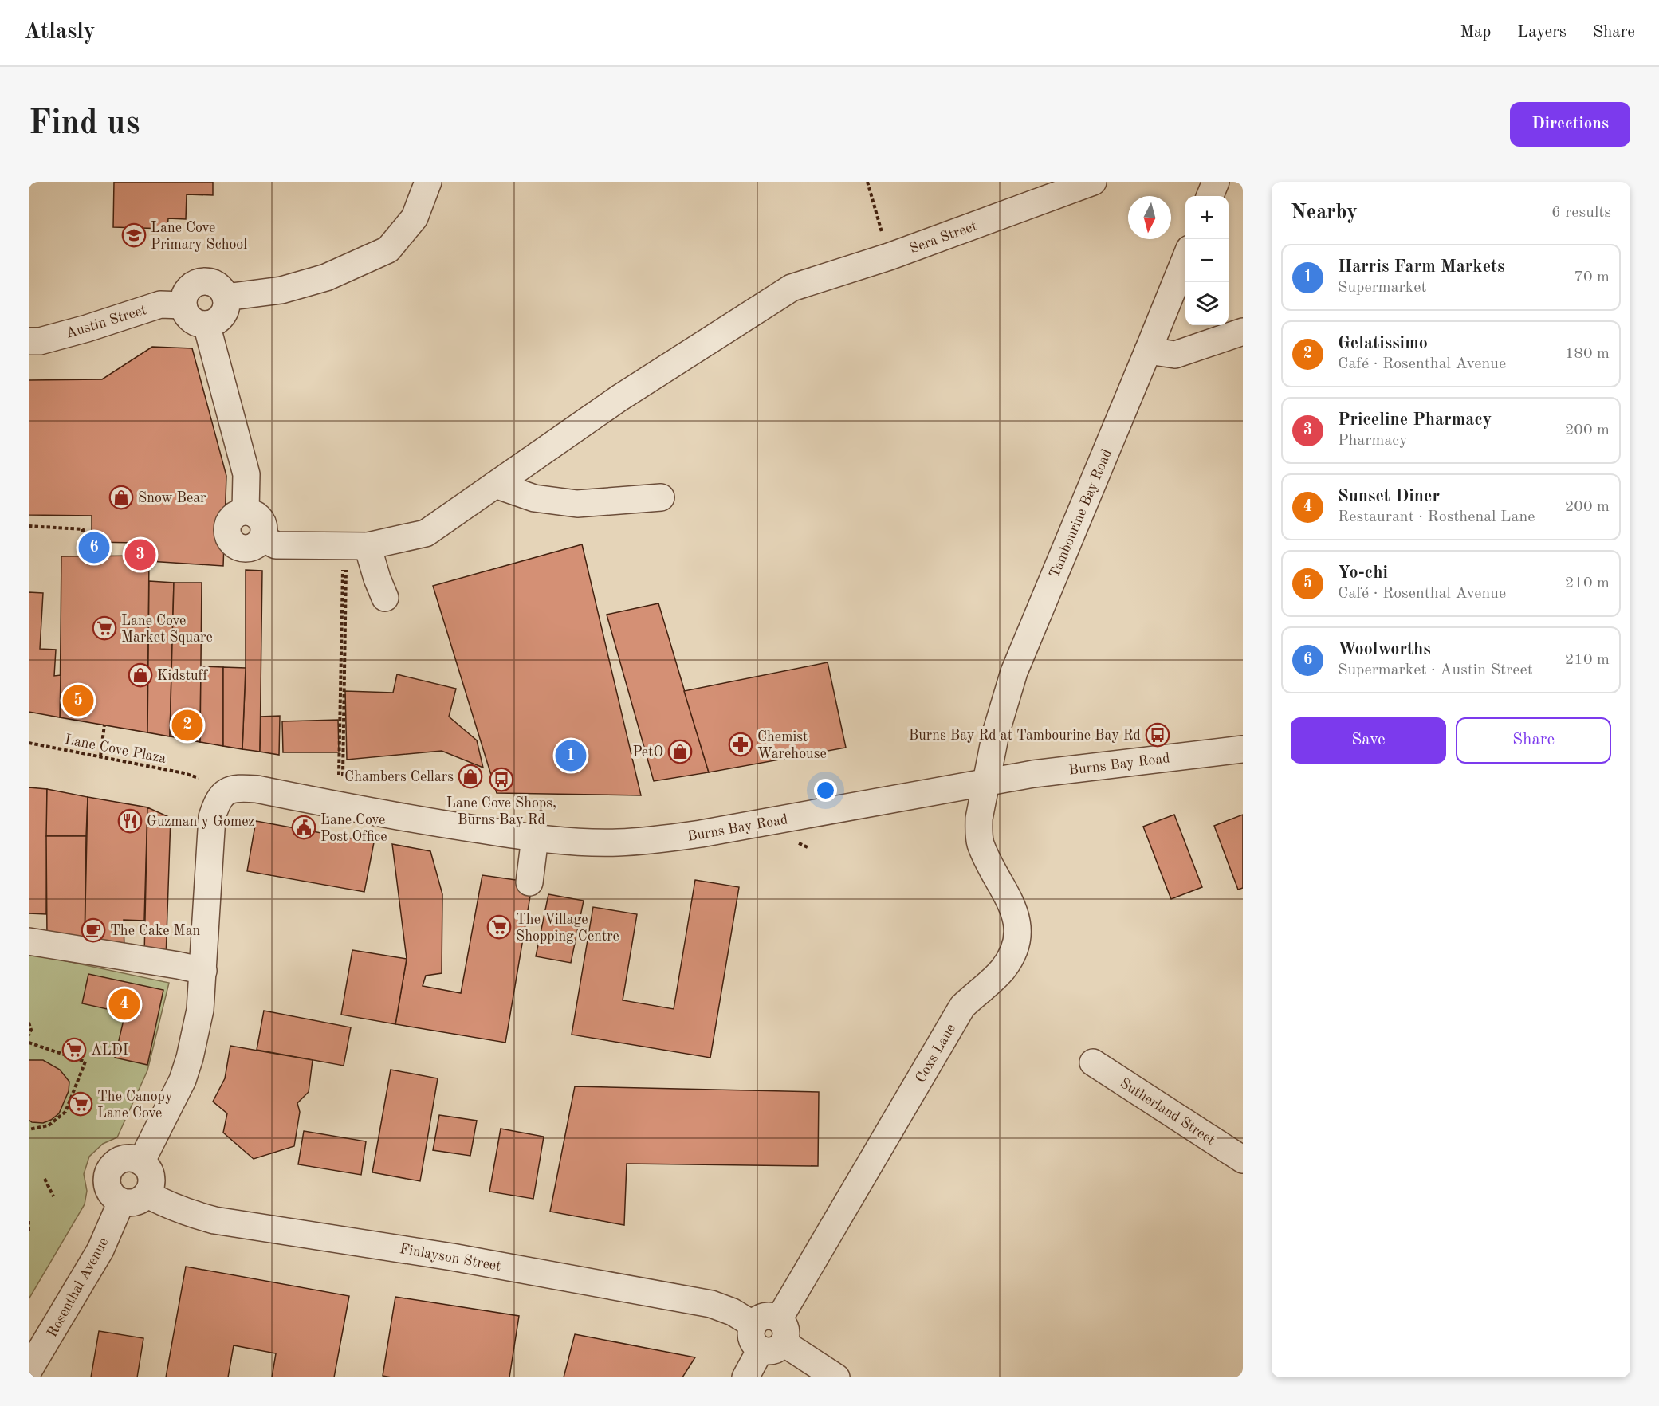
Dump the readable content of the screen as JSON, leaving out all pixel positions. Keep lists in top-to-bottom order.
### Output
{
  "streets": {
    "street": [
      "Sera Street",
      "Austin Street",
      "Tambourine Bay Road",
      "Burns Bay Road",
      "Coxs Lane",
      "Sutherland Street",
      "Finlayson Street",
      "Rosenthal Avenue"
    ],
    "path": ["Lane Cove Plaza"]
  },
  "crossings": [
    ["Sera Street", "Austin Street"],
    ["Tambourine Bay Road", "Burns Bay Road"],
    ["Tambourine Bay Road", "Coxs Lane"],
    ["Burns Bay Road", "Coxs Lane"],
    ["Coxs Lane", "Finlayson Street"],
    ["Finlayson Street", "Rosenthal Avenue"]
  ],
  "places": {
    "school or university": ["Lane Cove Primary School"],
    "shop": [
      "Snow Bear",
      "Kidstuff",
      "PetO",
      "Chambers Cellars"
    ],
    "supermarket": [
      "Lane Cove Market Square",
      "The Village Shopping Centre",
      "ALDI",
      "The Canopy Lane Cove"
    ],
    "bus stop": ["Burns Bay Rd at Tambourine Bay Rd", "Lane Cove Shops, Burns Bay Rd"],
    "pharmacy": ["Chemist Warehouse"],
    "restaurant": ["Guzman y Gomez"],
    "public building": ["Lane Cove Post Office"],
    "cafe": ["The Cake Man"]
  },
  "north": "bottom",
  "page": {
    "header": "Atlasly",
    "nav": ["Map", "Layers", "Share"],
    "buttons": [
      "Directions",
      ["Save", "Share"]
    ],
    "title": "Find us",
    "heading": ["Nearby", "6 results"],
    "map_buttons": ["+", "−"],
    "list": [
      {
        "mark": "1",
        "name": "Harris Farm Markets",
        "note": "Supermarket",
        "value": "70 m"
      },
      {
        "mark": "2",
        "name": "Gelatissimo",
        "note": "Café · Rosenthal Avenue",
        "value": "180 m"
      },
      {
        "mark": "3",
        "name": "Priceline Pharmacy",
        "note": "Pharmacy",
        "value": "200 m"
      },
      {
        "mark": "4",
        "name": "Sunset Diner",
        "note": "Restaurant · Rosthenal Lane",
        "value": "200 m"
      },
      {
        "mark": "5",
        "name": "Yo-chi",
        "note": "Café · Rosenthal Avenue",
        "value": "210 m"
      },
      {
        "mark": "6",
        "name": "Woolworths",
        "note": "Supermarket · Austin Street",
        "value": "210 m"
      }
    ],
    "pins": [
      "6",
      "3",
      "5",
      "2",
      "1",
      "4"
    ]
  }
}
